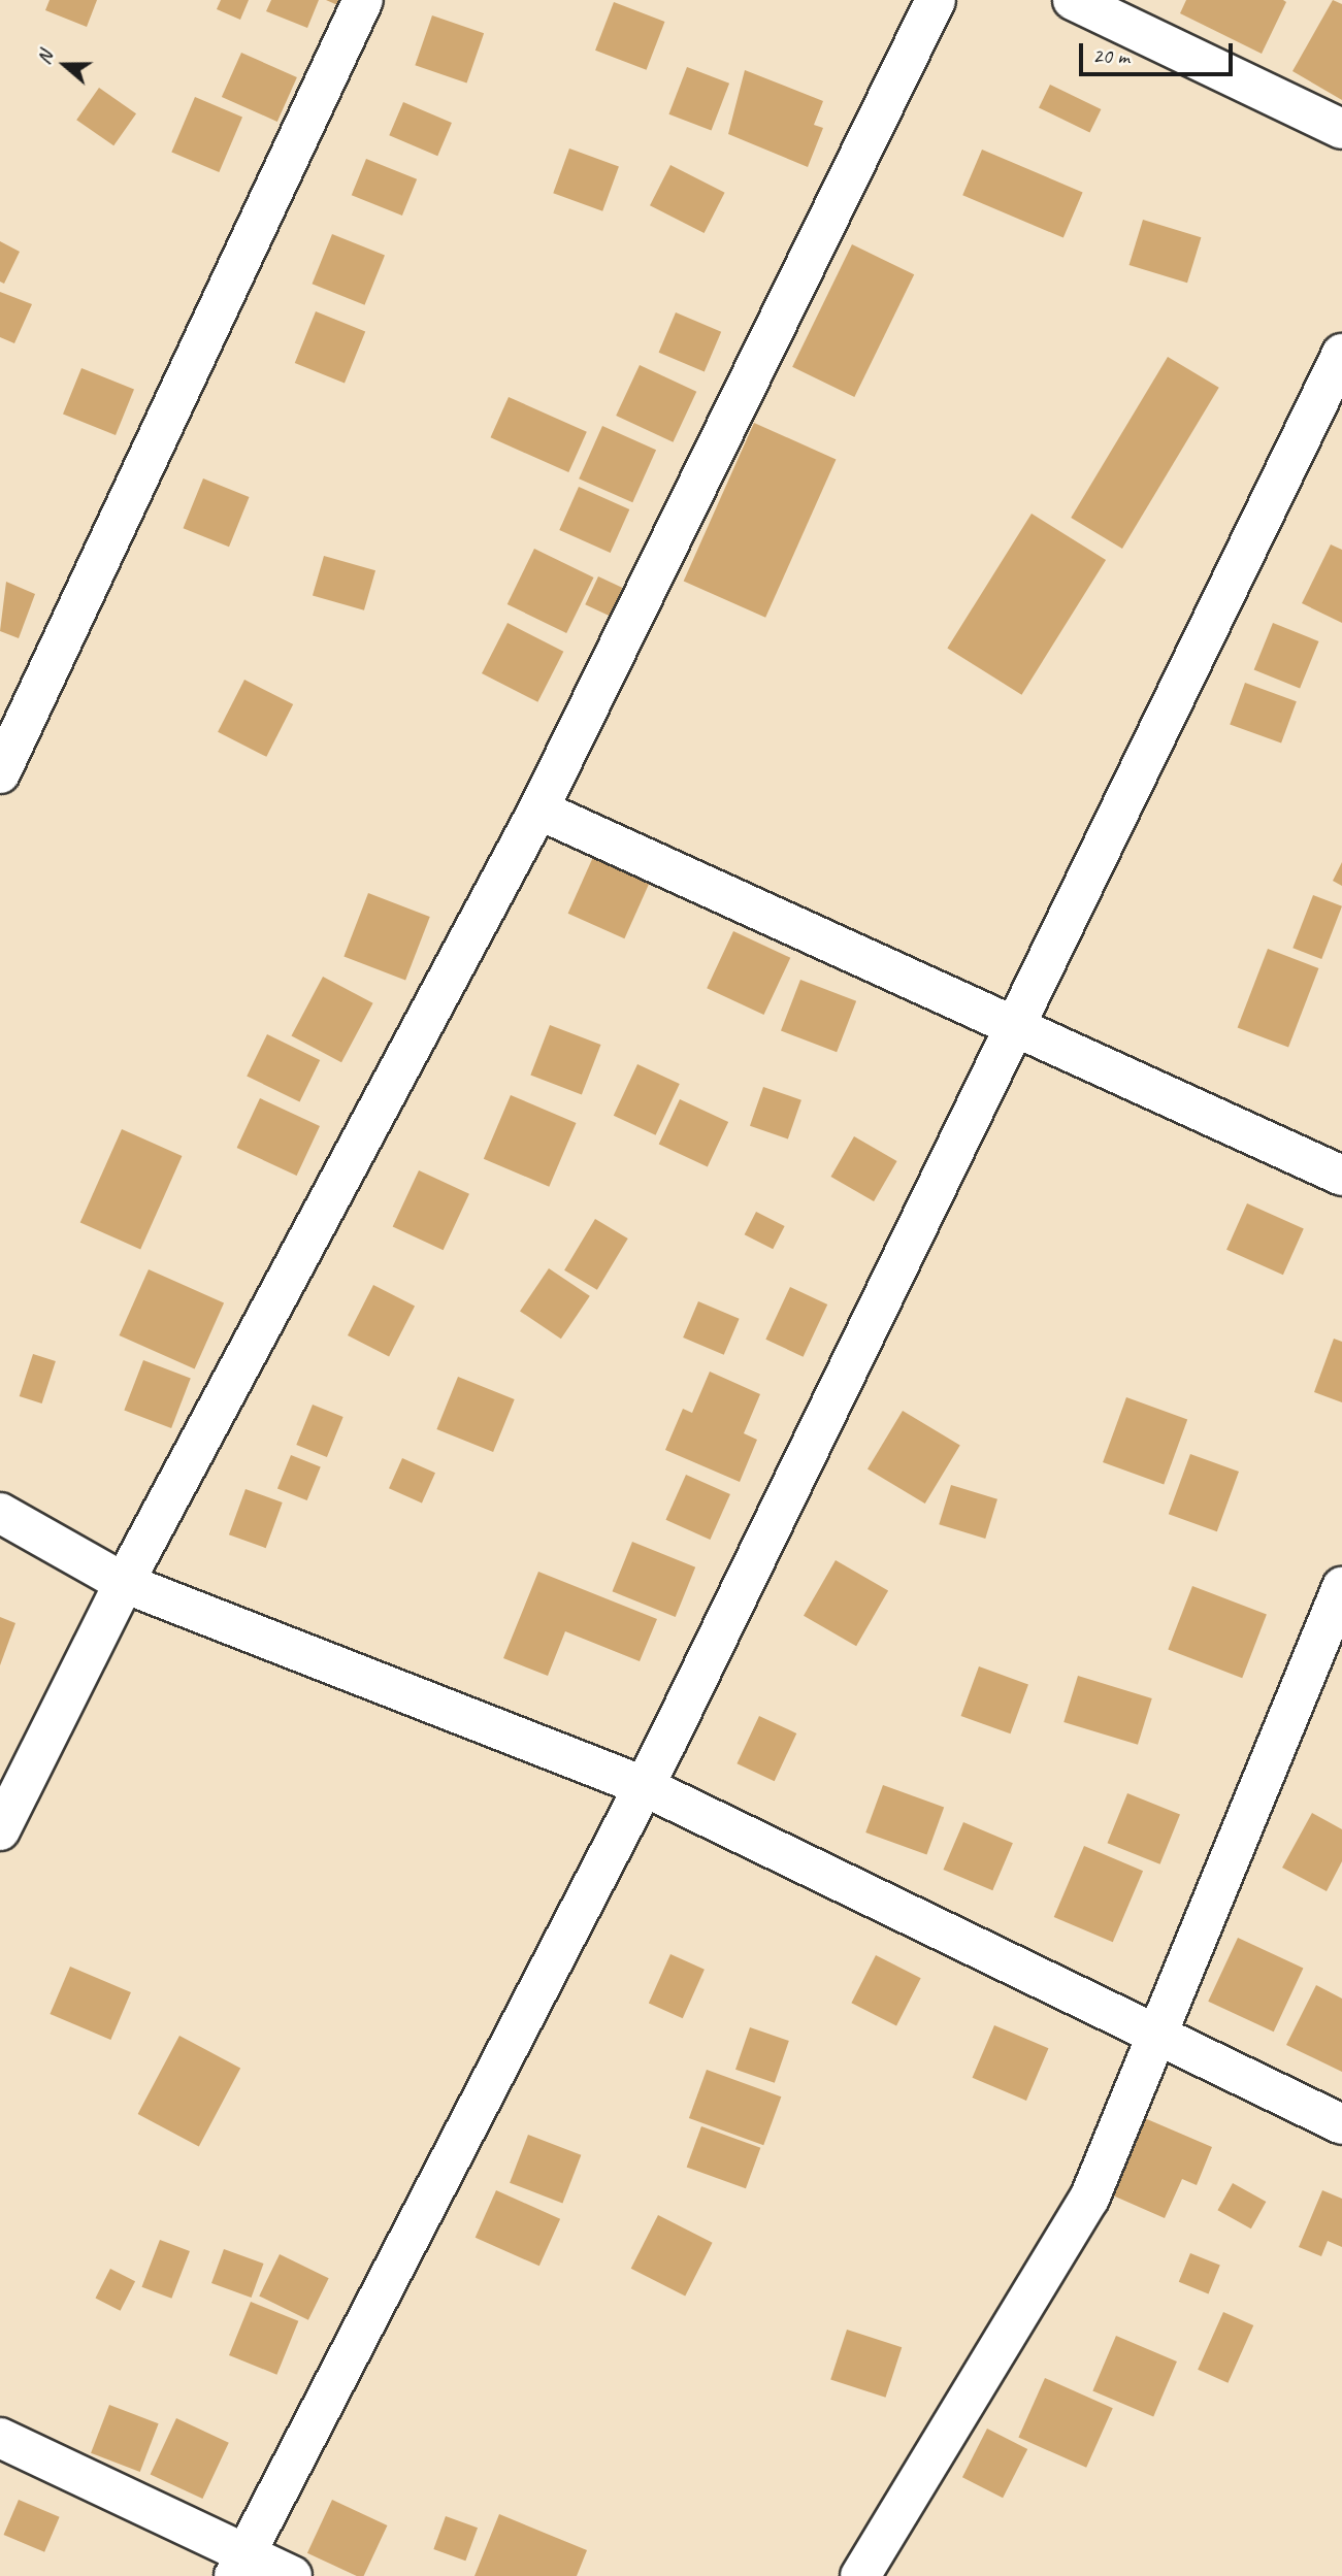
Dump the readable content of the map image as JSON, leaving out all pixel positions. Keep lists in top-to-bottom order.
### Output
{
  "scale_bar": "20 m",
  "north": "left"
}
